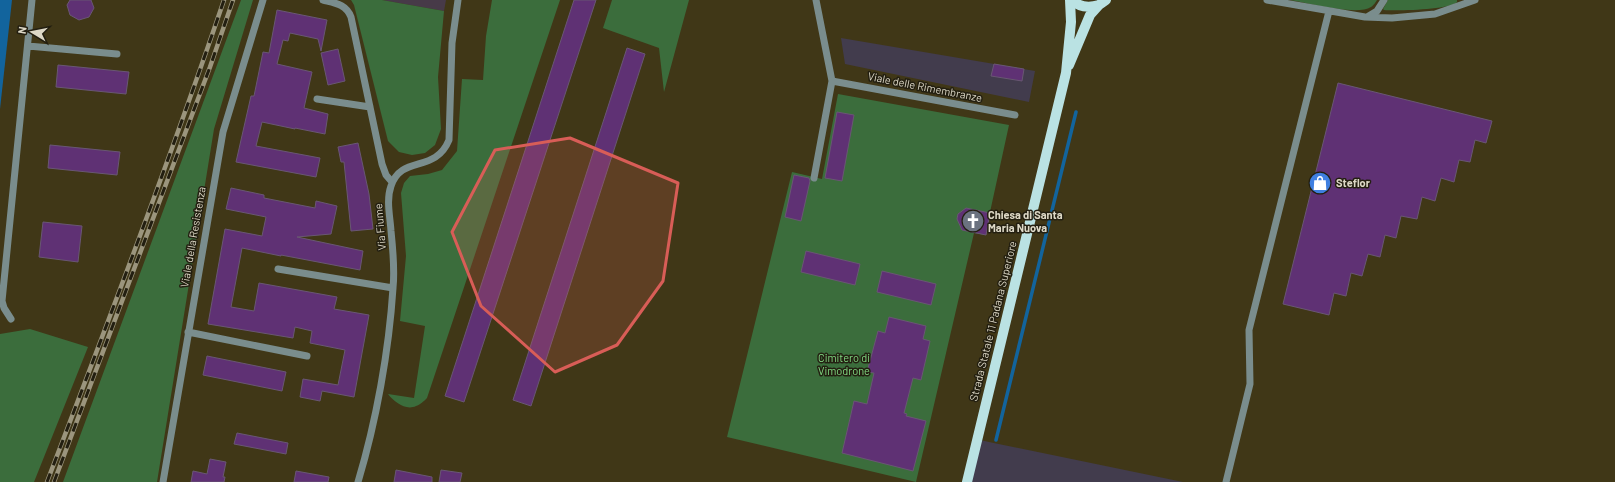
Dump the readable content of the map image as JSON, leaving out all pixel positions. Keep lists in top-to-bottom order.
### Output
{
  "streets": {
    "main road": ["Strada Statale 11 Padana Superiore"],
    "street": ["Viale delle Rimembranze", "Via Fiume", "Viale della Resistenza"]
  },
  "parks": ["Cimitero di Vimodrone"],
  "places": {
    "shop": ["Steflor"],
    "church": ["Chiesa di Santa Maria Nuova"]
  },
  "north": "left"
}
